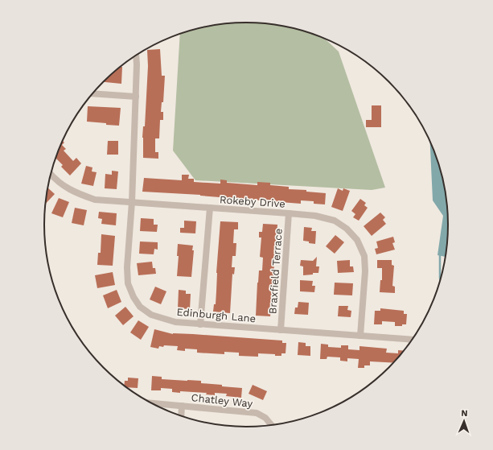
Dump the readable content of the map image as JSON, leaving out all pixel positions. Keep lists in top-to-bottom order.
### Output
{
  "streets": {
    "street": [
      "Rokeby Drive",
      "Braxfield Terrace",
      "Edinburgh Lane",
      "Chatley Way"
    ]
  },
  "crossings": [
    ["Rokeby Drive", "Braxfield Terrace"],
    ["Rokeby Drive", "Edinburgh Lane"],
    ["Braxfield Terrace", "Edinburgh Lane"]
  ],
  "north": "top"
}
